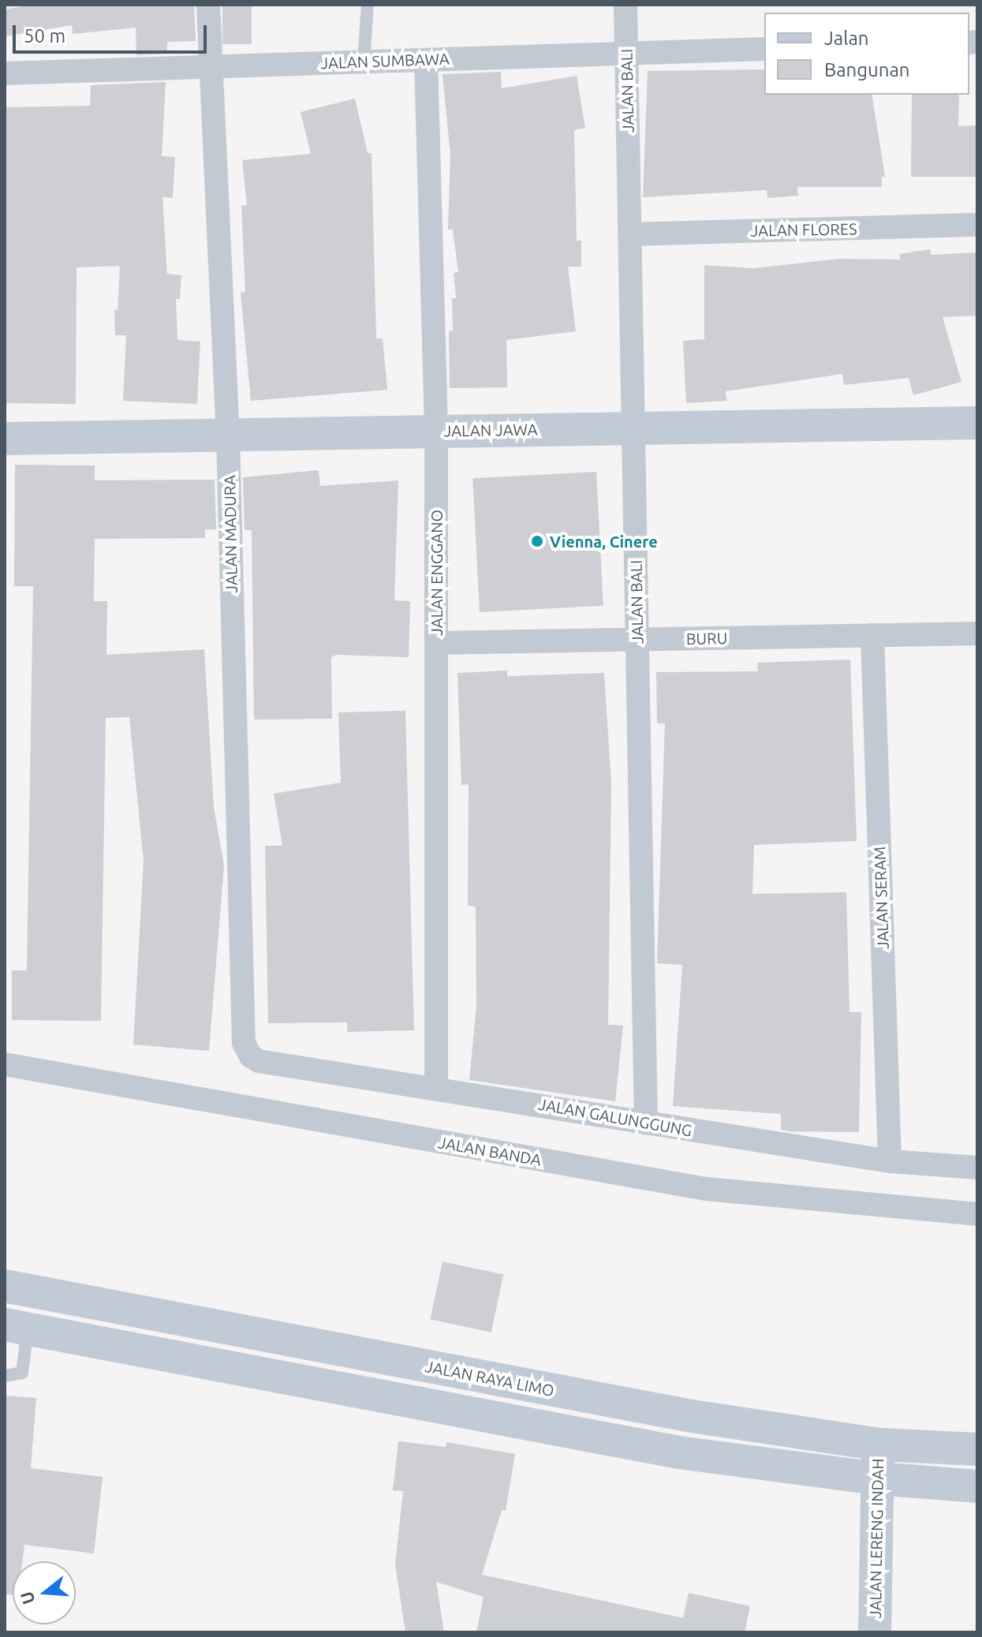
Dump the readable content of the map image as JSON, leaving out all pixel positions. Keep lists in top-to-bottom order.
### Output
{
  "streets": {
    "main road": ["JALAN JAWA", "JALAN RAYA LIMO", "JALAN LERENG INDAH"],
    "street": [
      "JALAN SUMBAWA",
      "JALAN BALI",
      "JALAN FLORES",
      "JALAN MADURA",
      "JALAN ENGGANO",
      "BURU",
      "JALAN SERAM",
      "JALAN GALUNGGUNG",
      "JALAN BANDA"
    ]
  },
  "crossings": [
    ["JALAN SUMBAWA", "JALAN BALI"],
    ["JALAN SUMBAWA", "JALAN MADURA"],
    ["JALAN SUMBAWA", "JALAN ENGGANO"],
    ["JALAN BALI", "JALAN FLORES"],
    ["JALAN BALI", "JALAN JAWA"],
    ["JALAN BALI", "BURU"],
    ["JALAN BALI", "JALAN GALUNGGUNG"],
    ["JALAN JAWA", "JALAN MADURA"],
    ["JALAN JAWA", "JALAN ENGGANO"],
    ["JALAN MADURA", "JALAN GALUNGGUNG"],
    ["JALAN ENGGANO", "BURU"],
    ["JALAN ENGGANO", "JALAN GALUNGGUNG"],
    ["BURU", "JALAN SERAM"],
    ["JALAN SERAM", "JALAN GALUNGGUNG"],
    ["JALAN RAYA LIMO", "JALAN LERENG INDAH"]
  ],
  "places": ["Vienna, Cinere"],
  "legend": ["Jalan", "Bangunan"],
  "scale_bar": "50 m",
  "north": "left"
}
